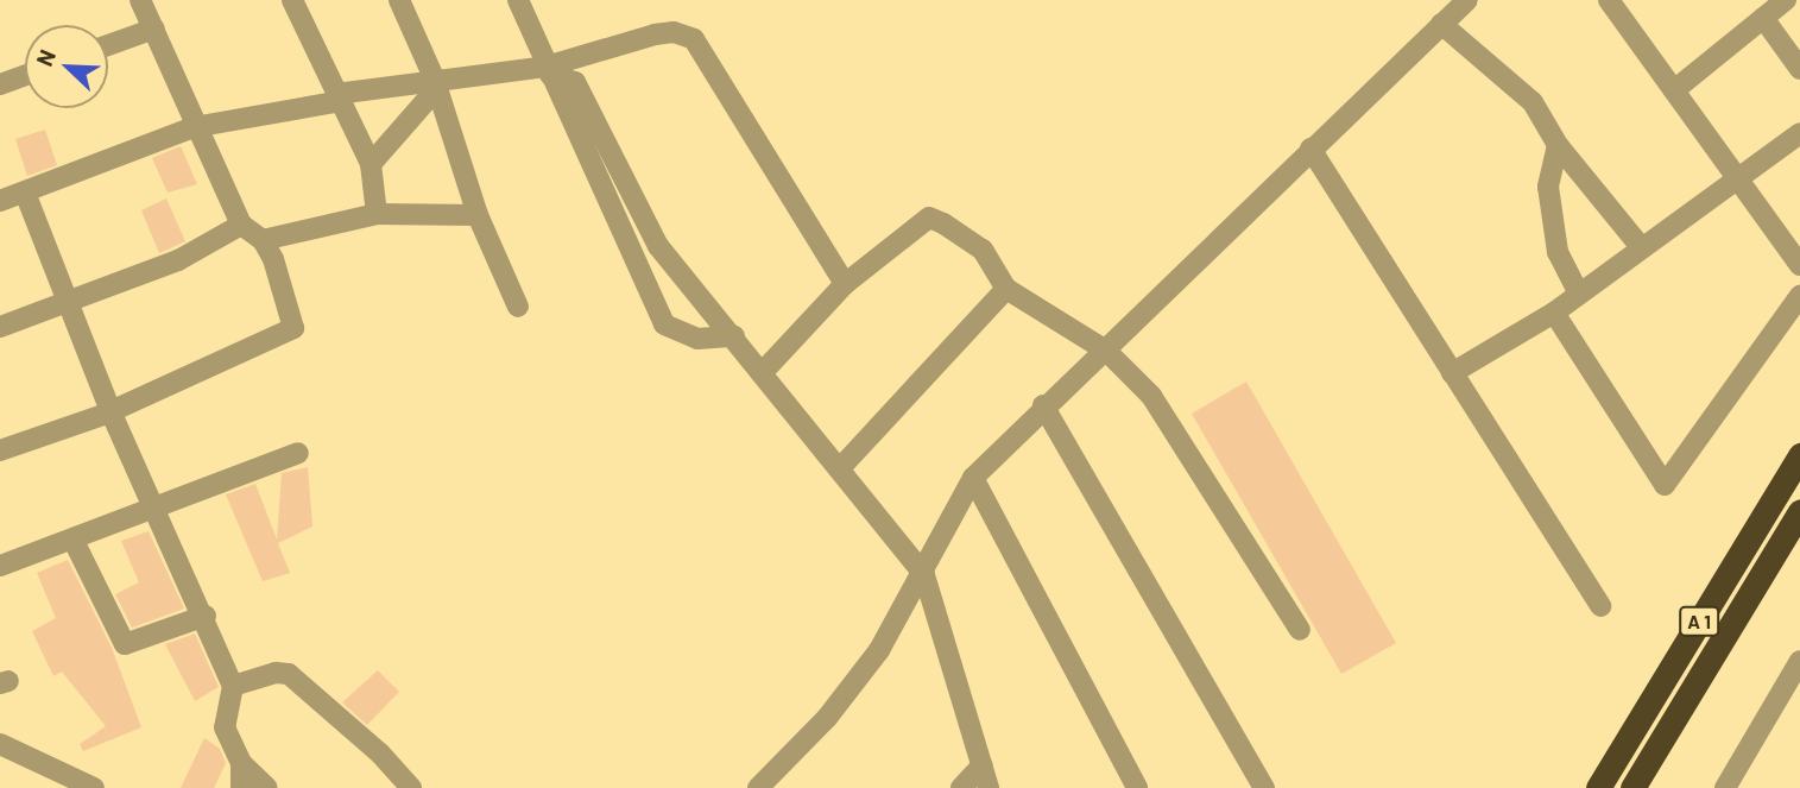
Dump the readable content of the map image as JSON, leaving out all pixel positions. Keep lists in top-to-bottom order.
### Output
{
  "streets": {
    "highway": ["A 1"]
  },
  "north": "top left"
}
